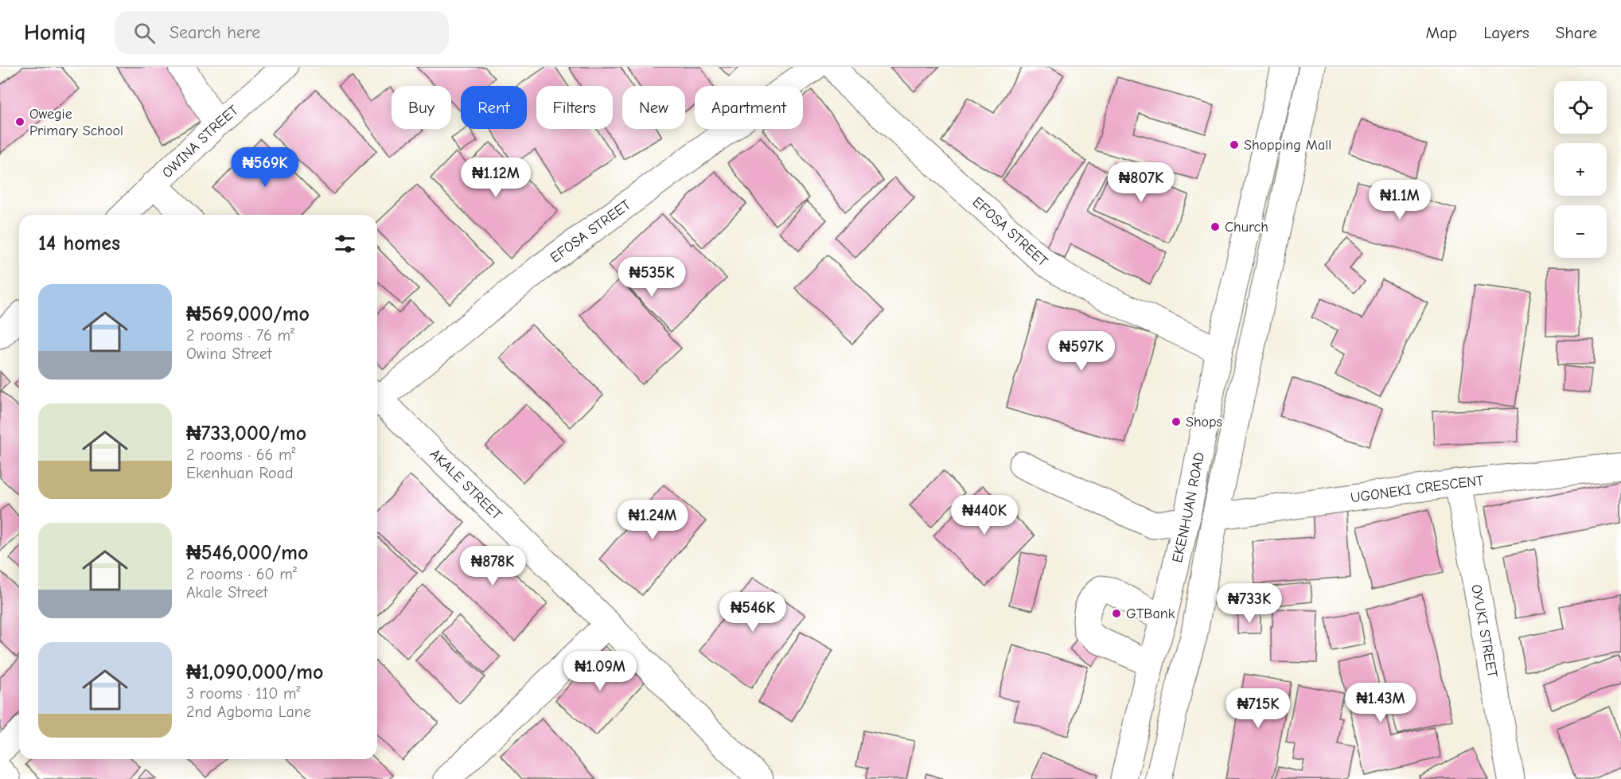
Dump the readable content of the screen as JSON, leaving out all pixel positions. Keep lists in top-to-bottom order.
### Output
{
  "streets": {
    "street": [
      "OWINA STREET",
      "EFOSA STREET",
      "AKALE STREET",
      "UGONEKI CRESCENT",
      "EKENHUAN ROAD",
      "OYUKI STREET"
    ]
  },
  "crossings": [
    ["EFOSA STREET", "EKENHUAN ROAD"],
    ["UGONEKI CRESCENT", "EKENHUAN ROAD"],
    ["UGONEKI CRESCENT", "OYUKI STREET"]
  ],
  "places": [
    "Owegie Primary School",
    "Shopping Mall",
    "Church",
    "Shops",
    "GTBank"
  ],
  "page": {
    "header": "Homiq",
    "search": "Search here",
    "nav": ["Map", "Layers", "Share"],
    "map_buttons": ["+", "−"],
    "chip": [
      "Buy",
      "Rent",
      "Filters",
      "New",
      "Apartment"
    ],
    "price": [
      "₦569K",
      "₦1.12M",
      "₦807K",
      "₦1.1M",
      "₦535K",
      "₦597K",
      "₦440K",
      "₦1.24M",
      "₦878K",
      "₦733K",
      "₦546K",
      "₦1.09M",
      "₦1.43M",
      "₦715K"
    ],
    "heading": "14 homes",
    "list": [
      {
        "name": "₦569,000/mo",
        "note": "2 rooms · 76 m² · Owina Street"
      },
      {
        "name": "₦733,000/mo",
        "note": "2 rooms · 66 m² · Ekenhuan Road"
      },
      {
        "name": "₦546,000/mo",
        "note": "2 rooms · 60 m² · Akale Street"
      },
      {
        "name": "₦1,090,000/mo",
        "note": "3 rooms · 110 m² · 2nd Agboma Lane"
      }
    ]
  }
}
